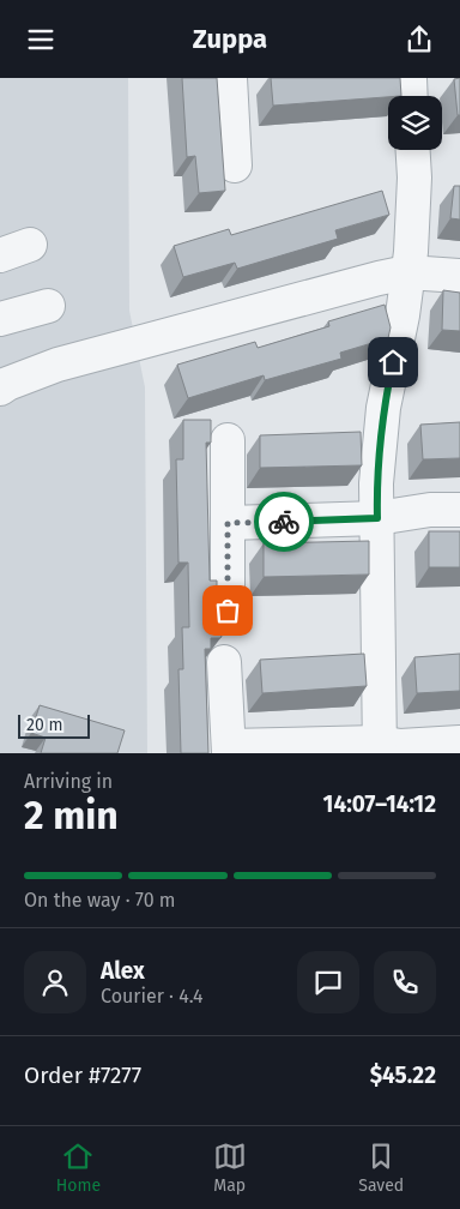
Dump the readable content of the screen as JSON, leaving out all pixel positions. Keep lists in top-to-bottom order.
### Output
{
  "scale_bar": "20 m",
  "page": {
    "header": "Zuppa",
    "scale": "20 m",
    "heading": ["2 min", "Arriving in", "14:07–14:12"],
    "panel": [
      "Alex",
      "Courier · 4.4",
      "Order #7277",
      "$45.22"
    ],
    "bar": "On the way · 70 m",
    "tabs": ["Home", "Map", "Saved"]
  }
}
